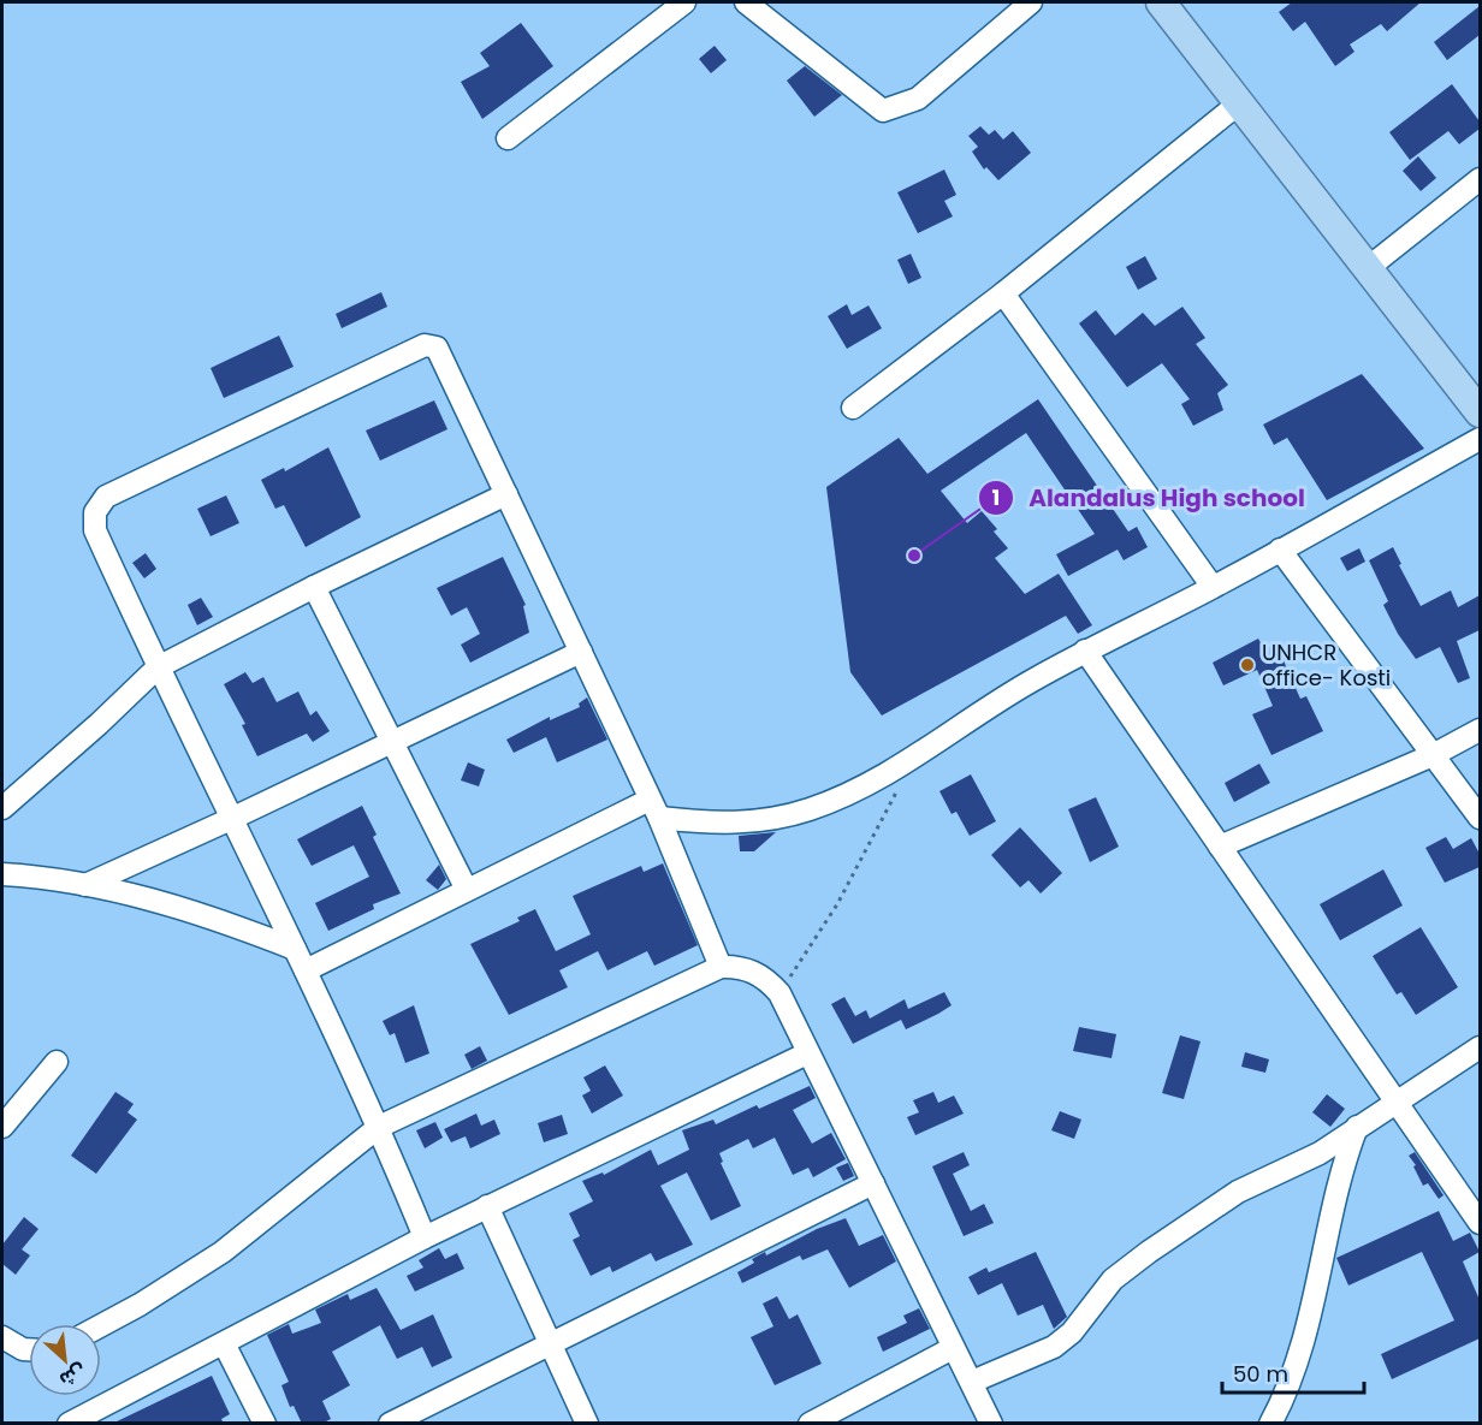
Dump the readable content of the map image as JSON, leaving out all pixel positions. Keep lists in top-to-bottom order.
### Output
{
  "places": ["Alandalus High school", "UNHCR office- Kosti"],
  "scale_bar": "50 m",
  "north": "bottom right"
}
